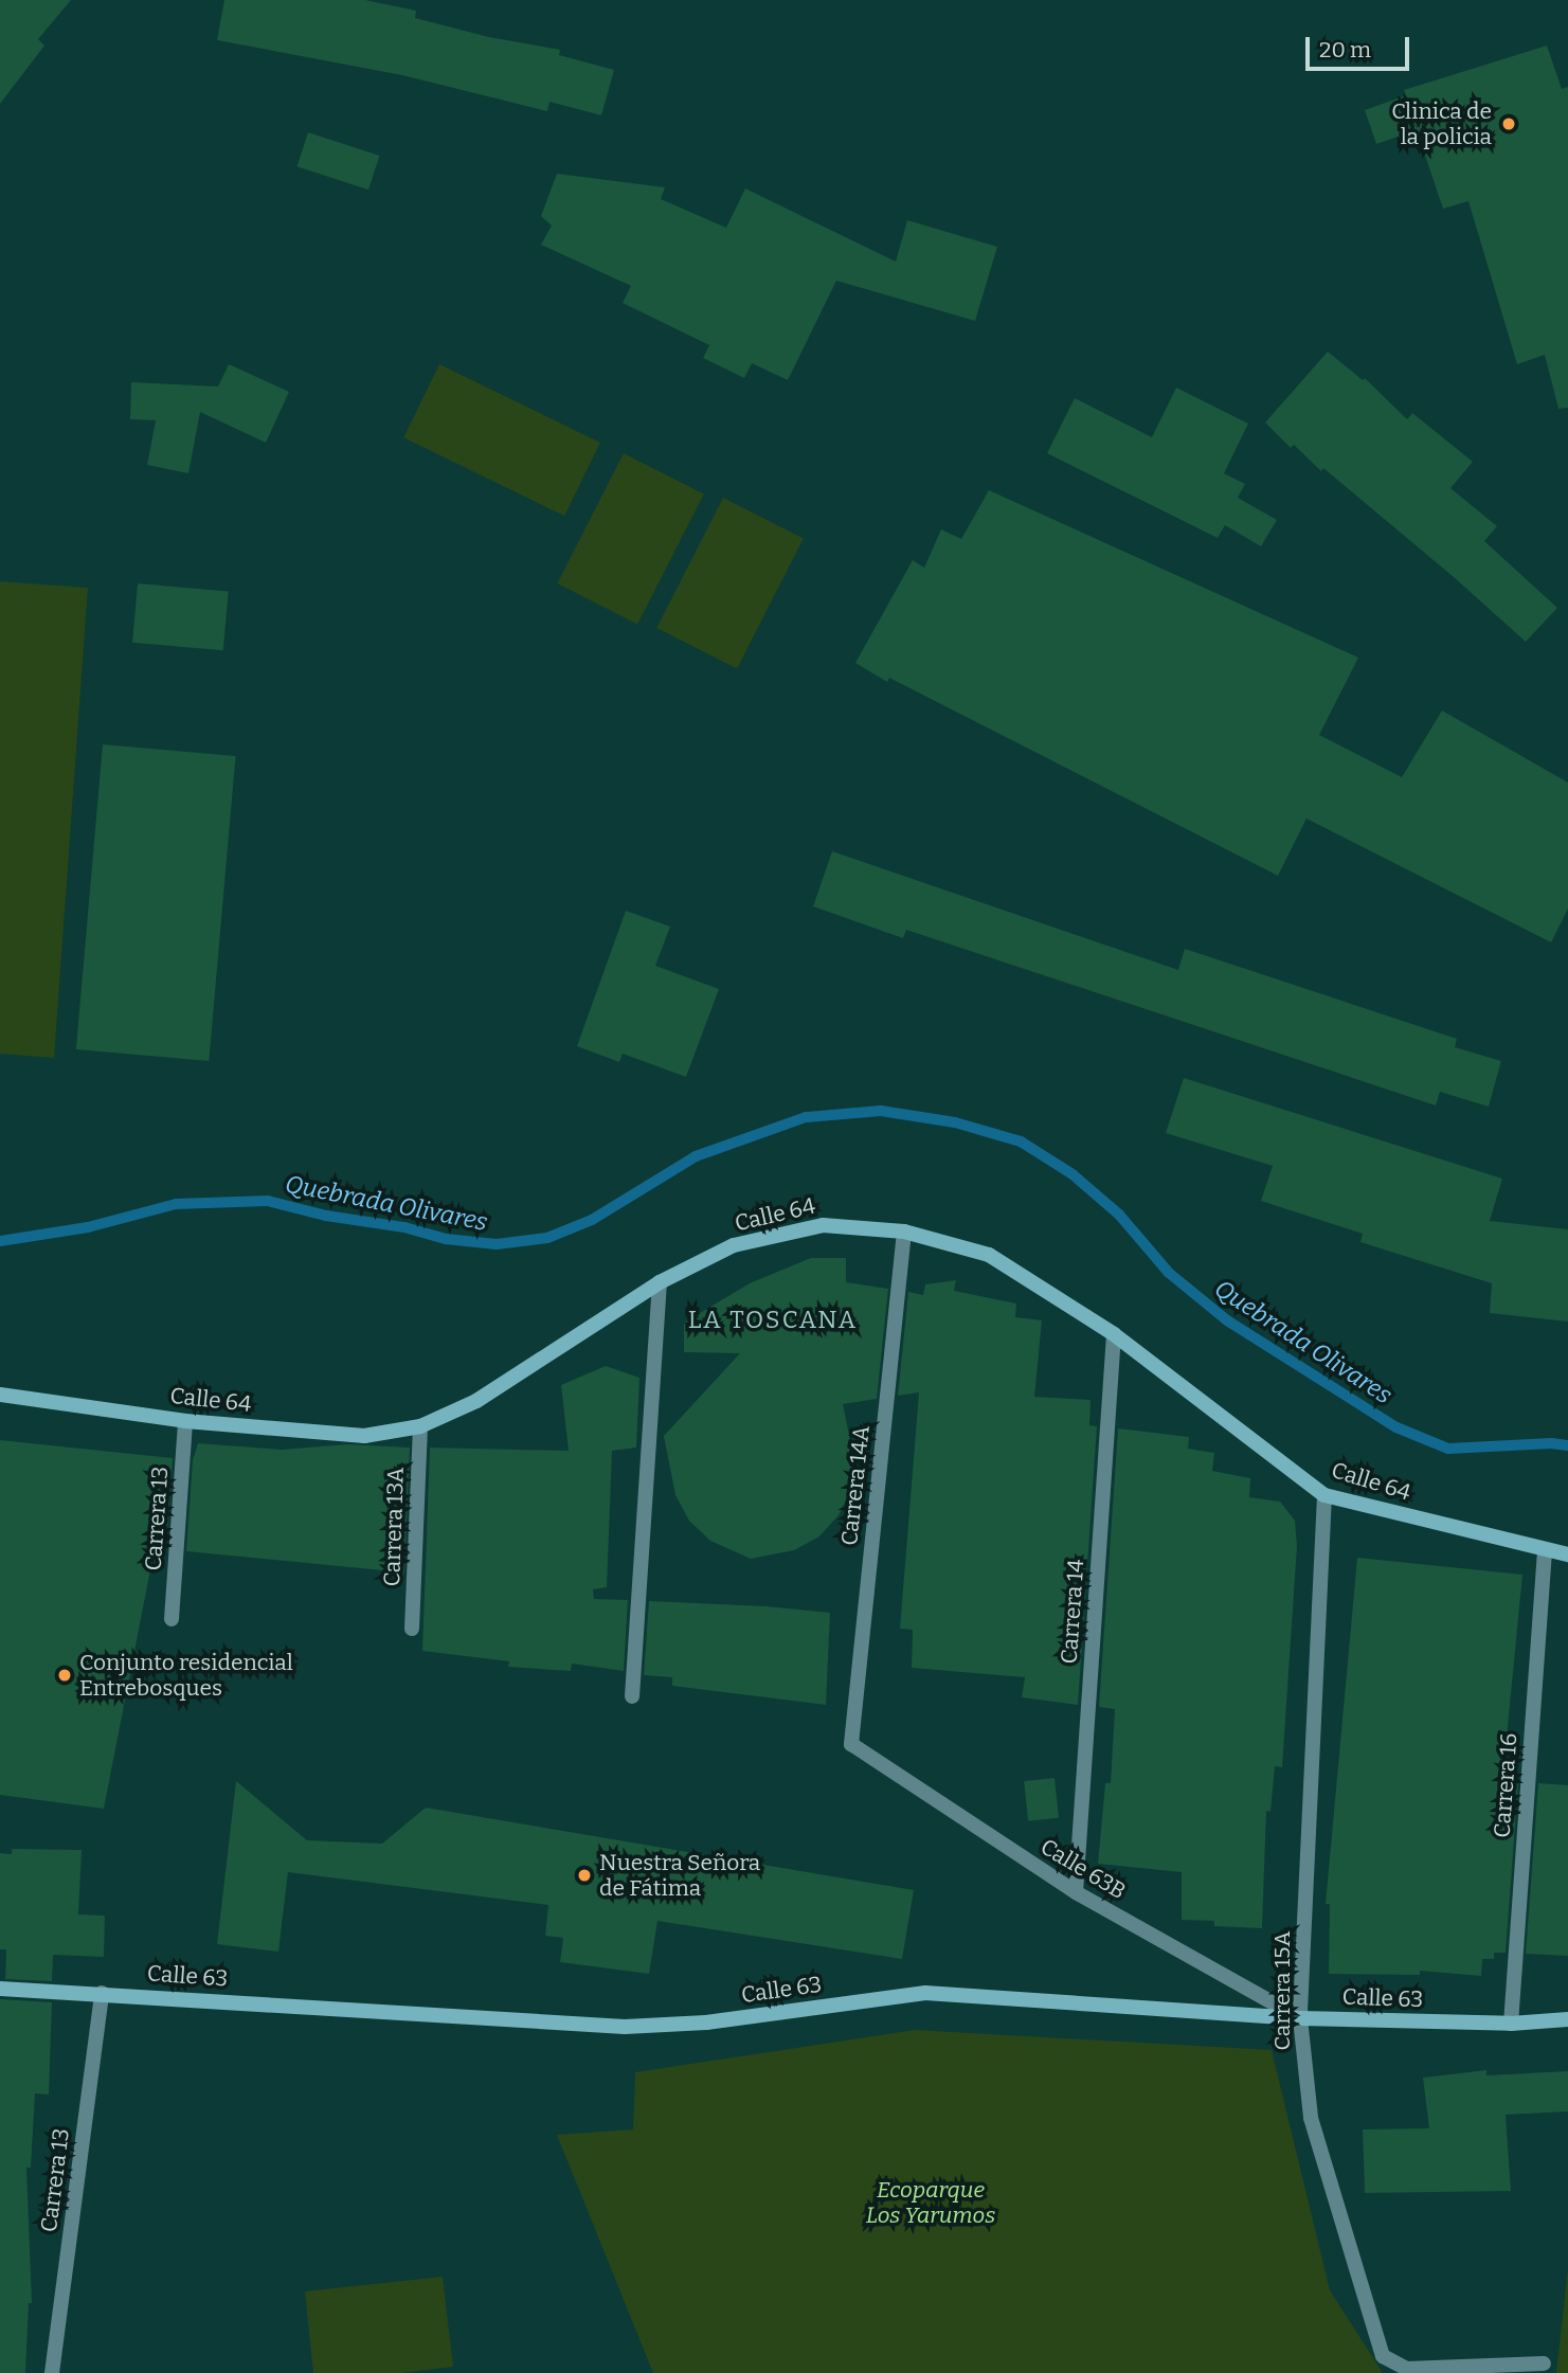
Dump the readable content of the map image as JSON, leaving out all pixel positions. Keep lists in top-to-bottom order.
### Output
{
  "streets": {
    "street": [
      "Calle 64",
      "Carrera 14A",
      "Carrera 13",
      "Carrera 13A",
      "Carrera 14",
      "Carrera 16",
      "Calle 63B",
      "Calle 63",
      "Carrera 15A"
    ]
  },
  "crossings": [
    ["Calle 64", "Carrera 14A"],
    ["Calle 64", "Carrera 13"],
    ["Calle 64", "Carrera 13A"],
    ["Calle 64", "Carrera 14"],
    ["Calle 64", "Carrera 16"],
    ["Calle 64", "Carrera 15A"],
    ["Carrera 14A", "Calle 63B"],
    ["Carrera 13", "Calle 63"],
    ["Carrera 14", "Calle 63B"],
    ["Carrera 16", "Calle 63"],
    ["Calle 63B", "Calle 63"],
    ["Calle 63B", "Carrera 15A"],
    ["Calle 63", "Carrera 15A"]
  ],
  "districts": ["LA TOSCANA"],
  "water": ["Quebrada Olivares"],
  "parks": ["Ecoparque Los Yarumos"],
  "places": ["Clinica de la policia", "Conjunto residencial Entrebosques", "Nuestra Señora de Fátima"],
  "scale_bar": "20 m"
}
